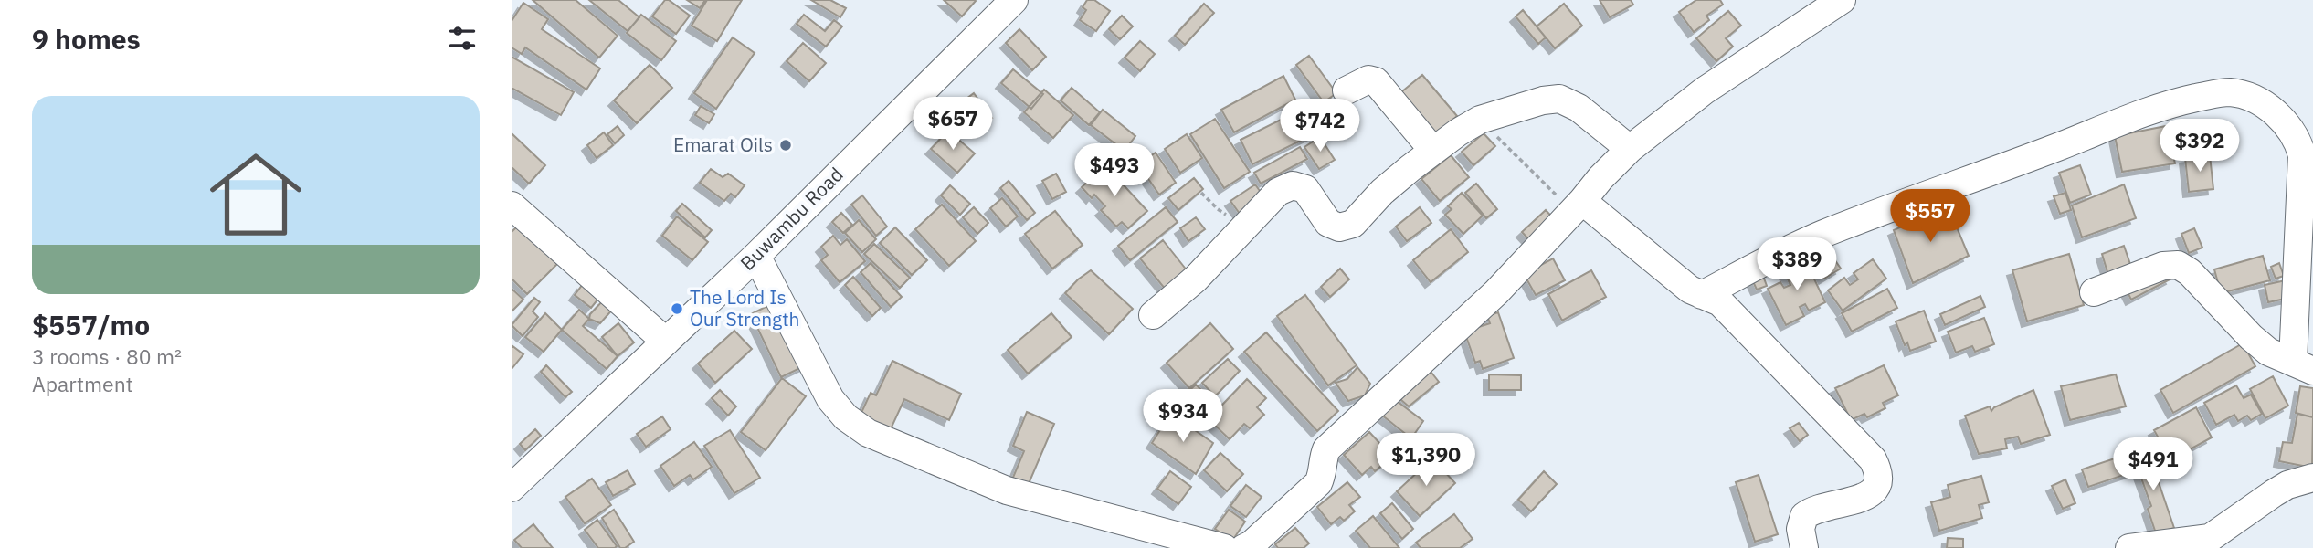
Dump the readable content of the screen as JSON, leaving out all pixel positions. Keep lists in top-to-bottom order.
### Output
{
  "streets": {
    "street": ["Buwambu Road"]
  },
  "places": ["Emarat Oils", "The Lord Is Our Strength"],
  "page": {
    "heading": "9 homes",
    "list": [
      {
        "name": "$557/mo",
        "note": "3 rooms · 80 m² · Apartment"
      }
    ],
    "price": [
      "$657",
      "$742",
      "$392",
      "$493",
      "$557",
      "$389",
      "$934",
      "$1,390",
      "$491"
    ]
  }
}
